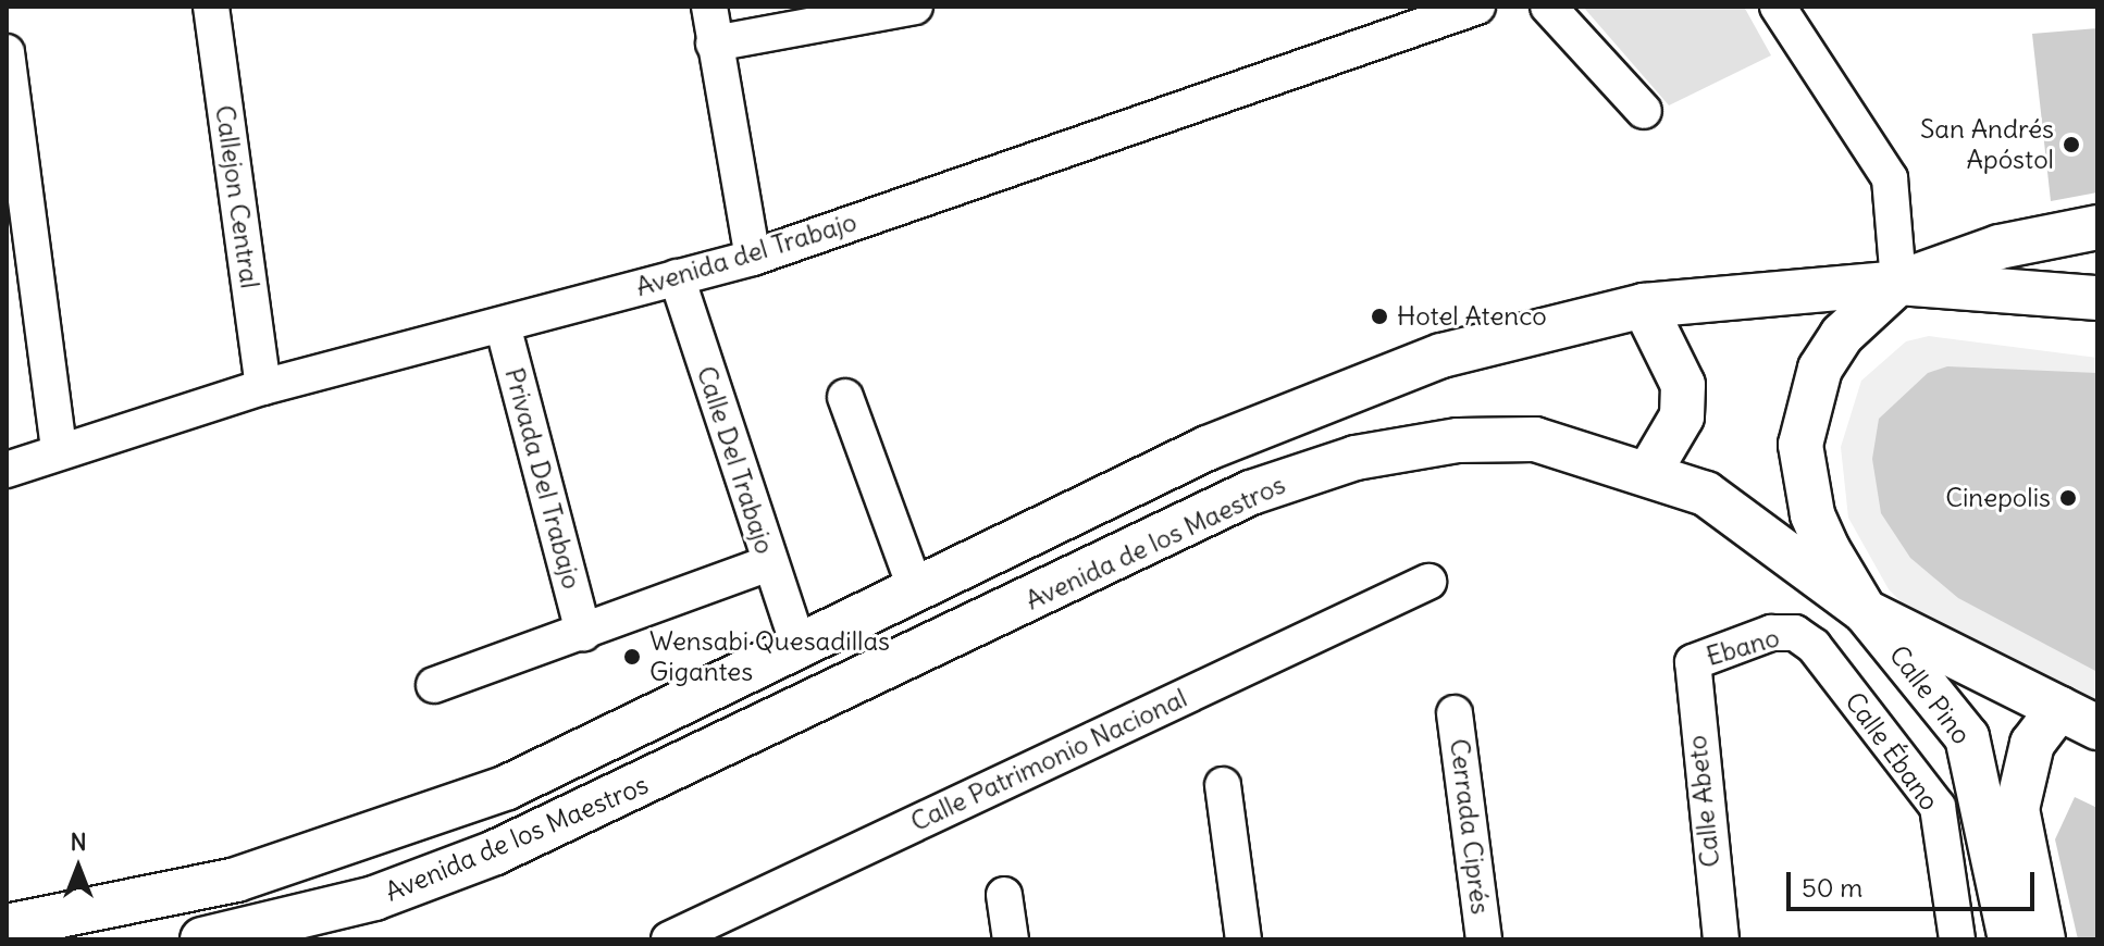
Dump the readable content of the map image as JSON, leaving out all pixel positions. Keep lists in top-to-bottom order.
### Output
{
  "streets": {
    "main road": ["Avenida de los Maestros", "Calle Pino"],
    "street": [
      "Callejon Central",
      "Avenida del Trabajo",
      "Calle Del Trabajo",
      "Privada Del Trabajo",
      "Ebano",
      "Calle Ébano",
      "Calle Patrimonio Nacional",
      "Calle Abeto",
      "Cerrada Ciprés"
    ]
  },
  "crossings": [
    ["Callejon Central", "Avenida del Trabajo"],
    ["Avenida del Trabajo", "Calle Del Trabajo"],
    ["Avenida del Trabajo", "Privada Del Trabajo"],
    ["Calle Del Trabajo", "Avenida de los Maestros"],
    ["Avenida de los Maestros", "Calle Pino"],
    ["Ebano", "Calle Ébano"],
    ["Ebano", "Calle Abeto"]
  ],
  "places": [
    "San Andrés Apóstol",
    "Hotel Atenco",
    "Cinepolis",
    "Wensabi Quesadillas Gigantes"
  ],
  "scale_bar": "50 m",
  "north": "top"
}
